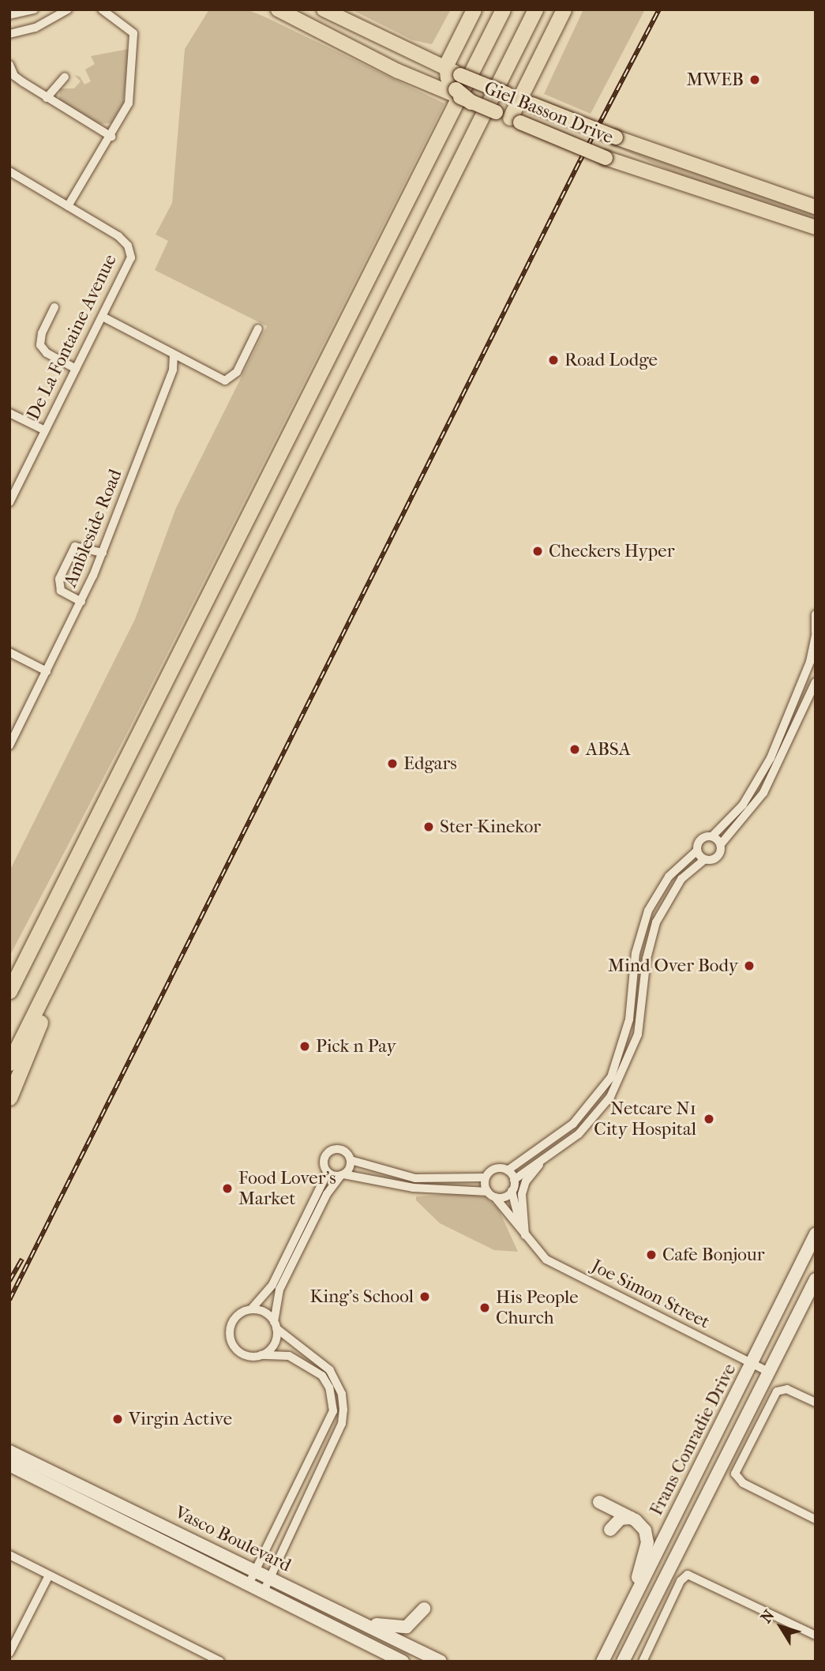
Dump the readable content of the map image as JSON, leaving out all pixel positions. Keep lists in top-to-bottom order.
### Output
{
  "streets": {
    "main road": ["Giel Basson Drive", "Frans Conradie Drive", "Vasco Boulevard"],
    "street": ["De La Fontaine Avenue", "Ambleside Road", "Joe Simon Street"]
  },
  "crossings": [
    ["Joe Simon Street", "Frans Conradie Drive"]
  ],
  "places": [
    "MWEB",
    "Road Lodge",
    "Checkers Hyper",
    "ABSA",
    "Edgars",
    "Ster-Kinekor",
    "Mind Over Body",
    "Pick n Pay",
    "Netcare N1 City Hospital",
    "Food Lover's Market",
    "Cafe Bonjour",
    "King's School",
    "His People Church",
    "Virgin Active"
  ],
  "north": "top left"
}
